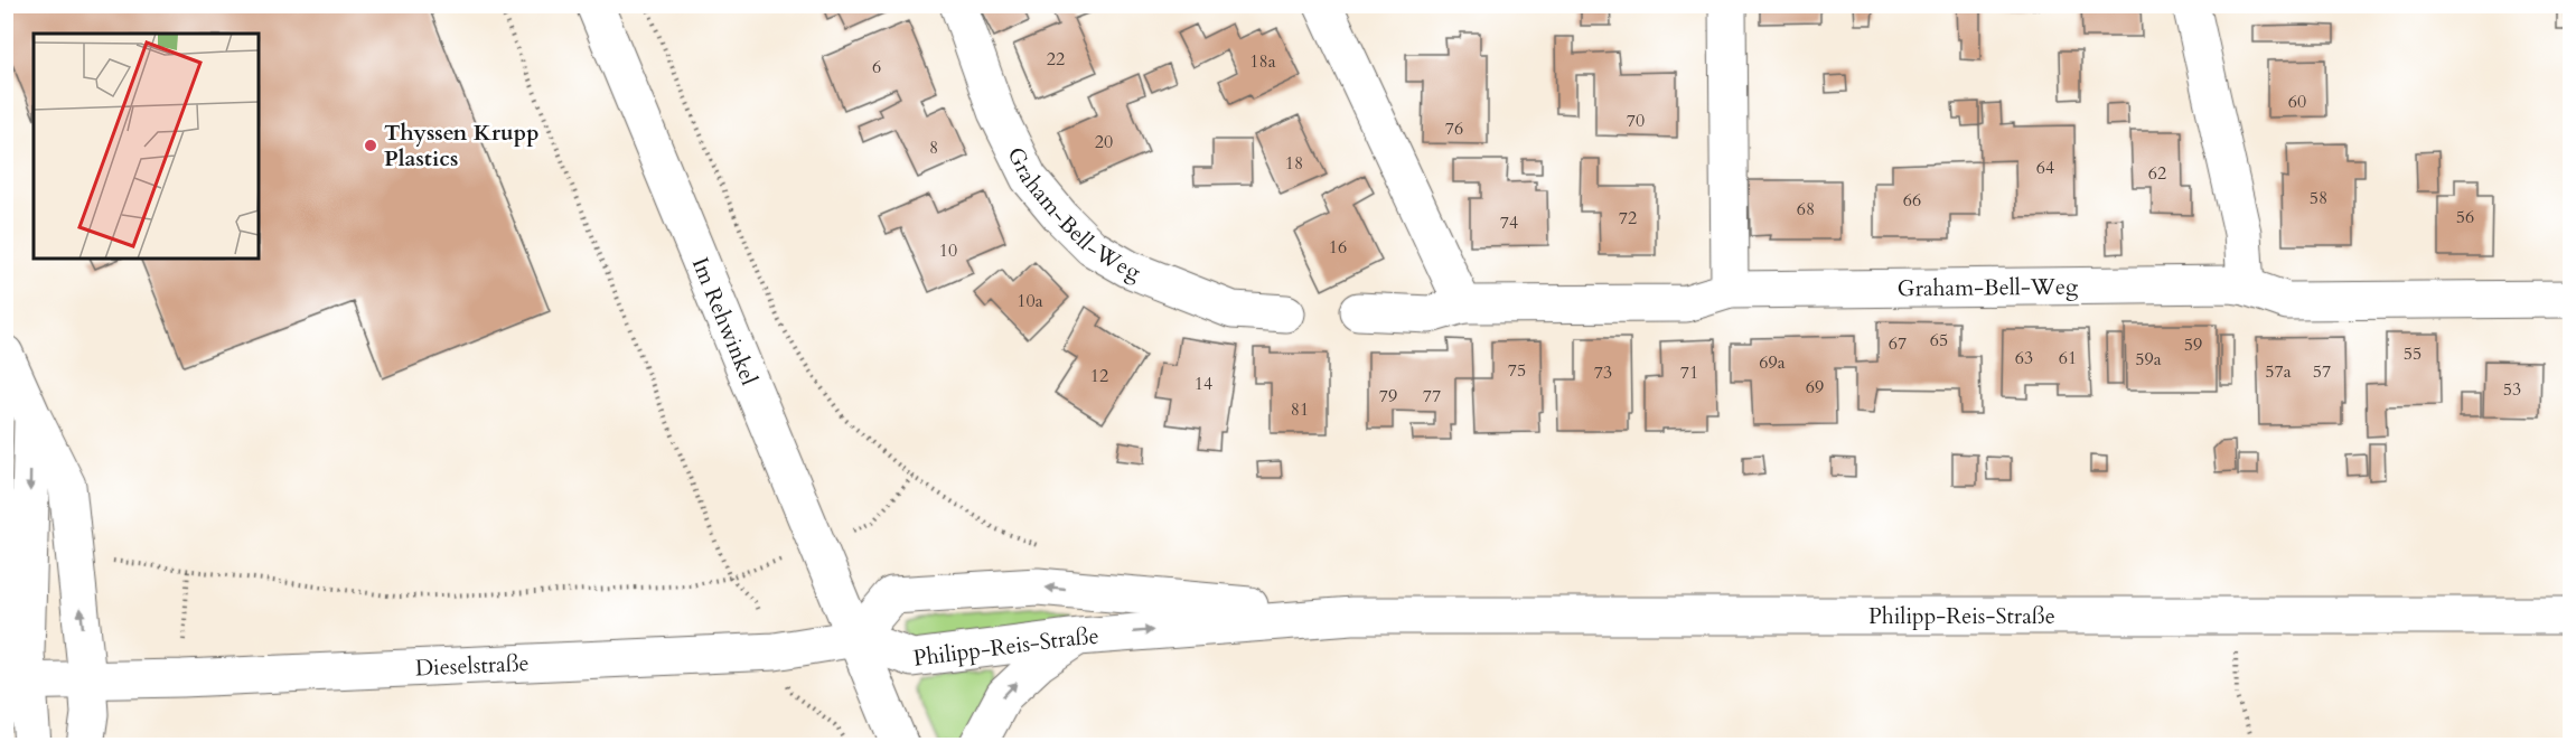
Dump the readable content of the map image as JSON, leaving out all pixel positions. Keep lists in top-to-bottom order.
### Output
{
  "streets": {
    "street": [
      "Graham-Bell-Weg",
      "Im Rehwinkel",
      "Philipp-Reis-Straße",
      "Dieselstraße"
    ]
  },
  "crossings": [
    ["Im Rehwinkel", "Philipp-Reis-Straße"],
    ["Im Rehwinkel", "Dieselstraße"],
    ["Philipp-Reis-Straße", "Dieselstraße"]
  ],
  "places": ["Thyssen Krupp Plastics"],
  "house_numbers": [
    "22",
    "18a",
    "6",
    "60",
    "70",
    "76",
    "20",
    "8",
    "18",
    "64",
    "62",
    "58",
    "66",
    "68",
    "56",
    "72",
    "74",
    "16",
    "10",
    "10a",
    "65",
    "67",
    "59",
    "55",
    "63",
    "61",
    "59a",
    "69a",
    "75",
    "57a",
    "57",
    "73",
    "71",
    "12",
    "14",
    "69",
    "53",
    "79",
    "77",
    "81"
  ]
}
